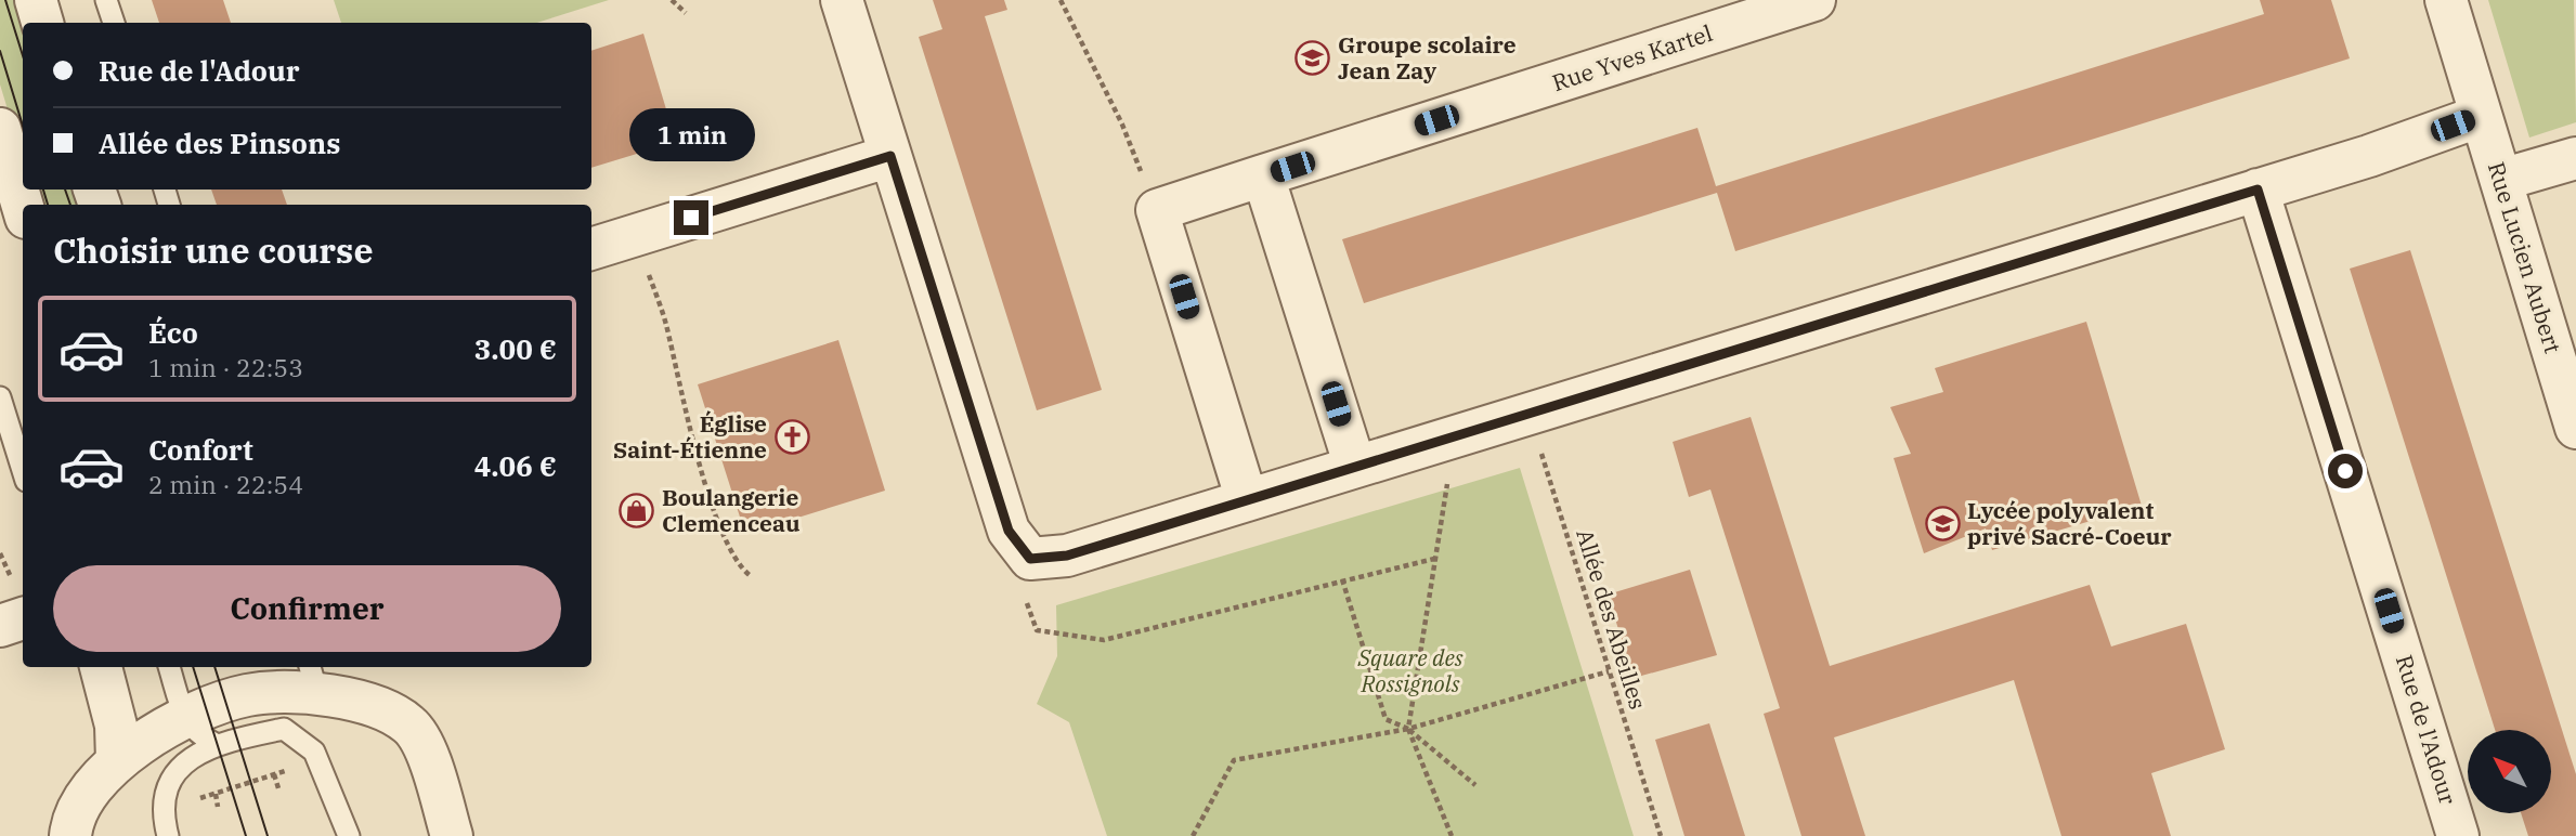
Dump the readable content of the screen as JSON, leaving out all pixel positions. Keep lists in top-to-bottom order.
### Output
{
  "streets": {
    "street": ["Rue Yves Kartel", "Rue Lucien Aubert", "Rue de l'Adour"],
    "path": ["Allée des Abeilles"]
  },
  "parks": ["Square des Rossignols"],
  "places": {
    "school or university": ["Groupe scolaire Jean Zay", "Lycée polyvalent privé Sacré-Coeur"],
    "church": ["Église Saint-Étienne"],
    "shop": ["Boulangerie Clemenceau"]
  },
  "north": "top left",
  "page": {
    "banner": ["Rue de l'Adour", "Allée des Pinsons"],
    "bubble": "1 min",
    "heading": "Choisir une course",
    "list": [
      {
        "name": "Éco",
        "note": "1 min · 22:53",
        "value": "3.00 €"
      },
      {
        "name": "Confort",
        "note": "2 min · 22:54",
        "value": "4.06 €"
      }
    ],
    "buttons": "Confirmer"
  }
}
